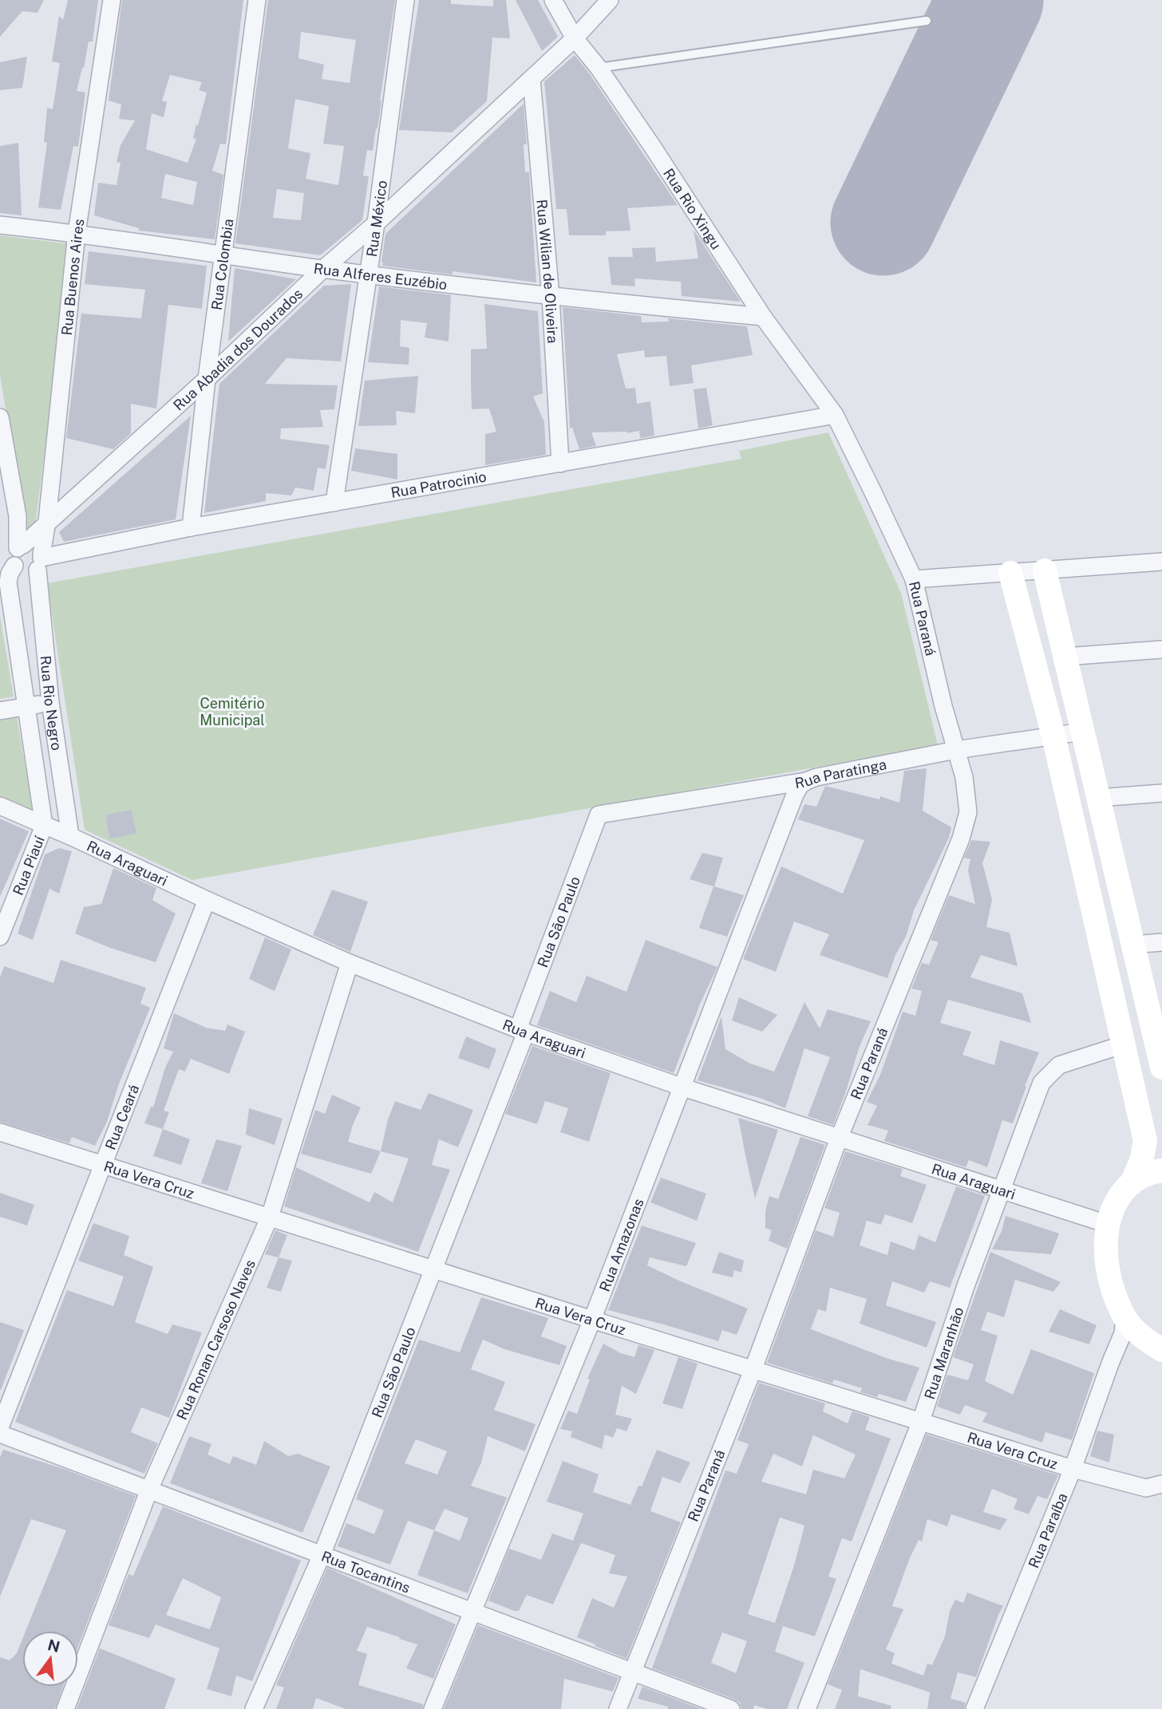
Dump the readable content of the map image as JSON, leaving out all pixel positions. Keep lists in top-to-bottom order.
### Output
{
  "streets": {
    "street": [
      "Rua Rio Xingu",
      "Rua México",
      "Rua Colombia",
      "Rua Wilian de Oliveira",
      "Rua Alferes Euzébio",
      "Rua Buenos Aires",
      "Rua Abadia dos Dourados",
      "Rua Patrocinio",
      "Rua Paraná",
      "Rua Rio Negro",
      "Rua Paratinga",
      "Rua Araguari",
      "Rua Piauí",
      "Rua São Paulo",
      "Rua Ceará",
      "Rua Vera Cruz",
      "Rua Amazonas",
      "Rua Ronan Carsoso Naves",
      "Rua Maranhão",
      "Rua Paraíba",
      "Rua Tocantins"
    ]
  },
  "crossings": [
    ["Rua Rio Xingu", "Rua Alferes Euzébio"],
    ["Rua Rio Xingu", "Rua Abadia dos Dourados"],
    ["Rua Rio Xingu", "Rua Patrocinio"],
    ["Rua Rio Xingu", "Rua Paraná"],
    ["Rua México", "Rua Alferes Euzébio"],
    ["Rua México", "Rua Abadia dos Dourados"],
    ["Rua México", "Rua Patrocinio"],
    ["Rua Colombia", "Rua Alferes Euzébio"],
    ["Rua Colombia", "Rua Abadia dos Dourados"],
    ["Rua Colombia", "Rua Patrocinio"],
    ["Rua Wilian de Oliveira", "Rua Alferes Euzébio"],
    ["Rua Wilian de Oliveira", "Rua Abadia dos Dourados"],
    ["Rua Wilian de Oliveira", "Rua Patrocinio"],
    ["Rua Alferes Euzébio", "Rua Buenos Aires"],
    ["Rua Alferes Euzébio", "Rua Abadia dos Dourados"],
    ["Rua Buenos Aires", "Rua Abadia dos Dourados"],
    ["Rua Buenos Aires", "Rua Patrocinio"],
    ["Rua Buenos Aires", "Rua Rio Negro"],
    ["Rua Abadia dos Dourados", "Rua Rio Negro"],
    ["Rua Patrocinio", "Rua Paraná"],
    ["Rua Patrocinio", "Rua Rio Negro"],
    ["Rua Paraná", "Rua Paratinga"],
    ["Rua Paraná", "Rua Araguari"],
    ["Rua Paraná", "Rua Vera Cruz"],
    ["Rua Paraná", "Rua Tocantins"],
    ["Rua Rio Negro", "Rua Araguari"],
    ["Rua Rio Negro", "Rua Piauí"],
    ["Rua Paratinga", "Rua São Paulo"],
    ["Rua Paratinga", "Rua Amazonas"],
    ["Rua Araguari", "Rua Piauí"],
    ["Rua Araguari", "Rua São Paulo"],
    ["Rua Araguari", "Rua Ceará"],
    ["Rua Araguari", "Rua Amazonas"],
    ["Rua Araguari", "Rua Ronan Carsoso Naves"],
    ["Rua Araguari", "Rua Maranhão"],
    ["Rua São Paulo", "Rua Vera Cruz"],
    ["Rua São Paulo", "Rua Tocantins"],
    ["Rua Ceará", "Rua Vera Cruz"],
    ["Rua Vera Cruz", "Rua Amazonas"],
    ["Rua Vera Cruz", "Rua Ronan Carsoso Naves"],
    ["Rua Vera Cruz", "Rua Maranhão"],
    ["Rua Vera Cruz", "Rua Paraíba"],
    ["Rua Amazonas", "Rua Tocantins"],
    ["Rua Ronan Carsoso Naves", "Rua Tocantins"]
  ],
  "parks": ["Cemitério Municipal"],
  "north": "top"
}
